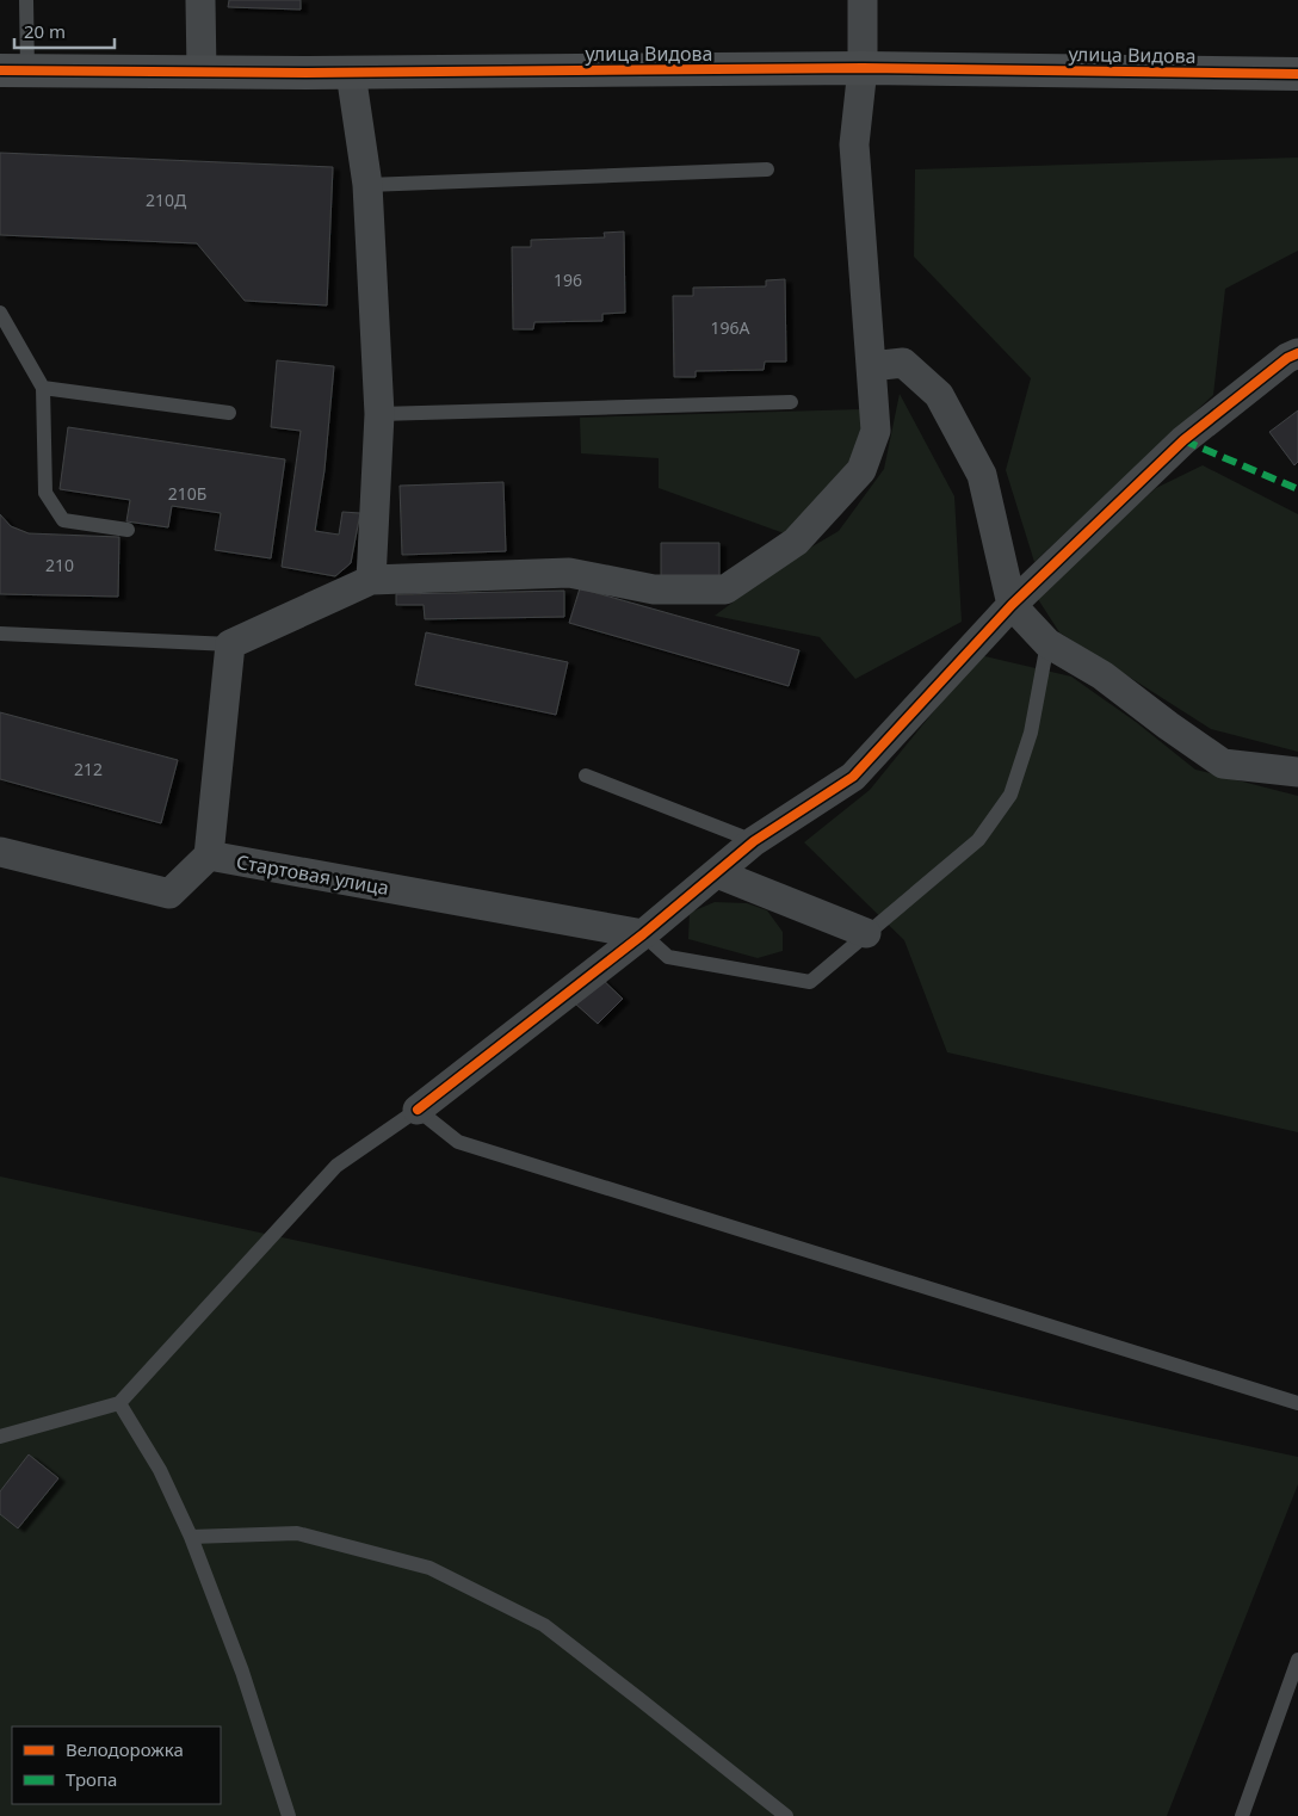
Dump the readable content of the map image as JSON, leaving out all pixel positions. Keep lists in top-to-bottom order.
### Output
{
  "streets": {
    "street": ["улица Видова", "Стартовая улица"]
  },
  "house_numbers": [
    "210Д",
    "196",
    "196А",
    "210Б",
    "210",
    "212"
  ],
  "legend": ["Велодорожка", "Тропа"],
  "scale_bar": "20 m"
}
